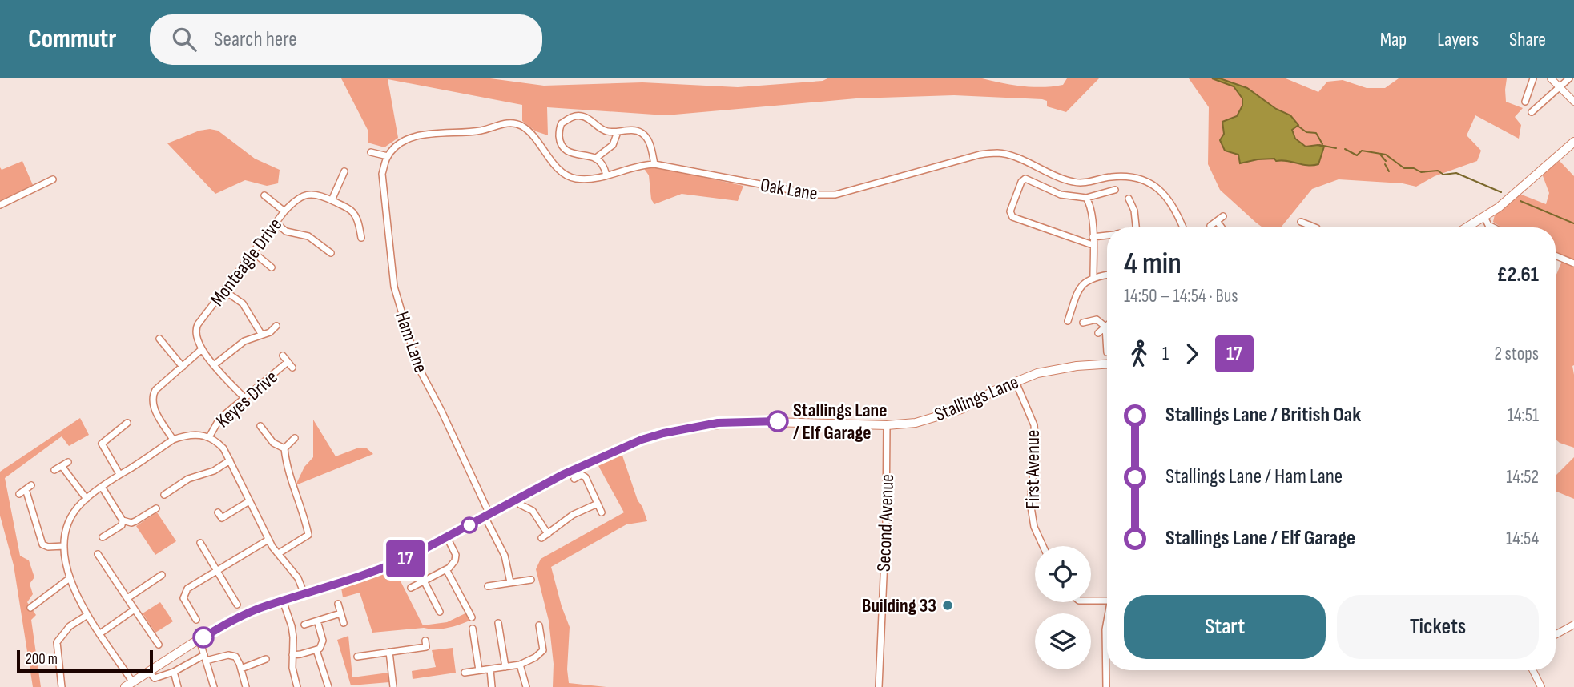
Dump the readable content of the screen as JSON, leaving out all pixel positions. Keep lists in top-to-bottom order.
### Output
{
  "streets": {
    "main road": ["Stallings Lane"],
    "street": [
      "Oak Lane",
      "Monteagle Drive",
      "Ham Lane",
      "Keyes Drive",
      "First Avenue",
      "Second Avenue"
    ]
  },
  "crossings": [
    ["Oak Lane", "Ham Lane"],
    ["Ham Lane", "Stallings Lane"],
    ["Stallings Lane", "First Avenue"],
    ["Stallings Lane", "Second Avenue"]
  ],
  "places": ["Stallings Lane / Elf Garage", "Building 33"],
  "lines": ["bus line 17"],
  "scale_bar": "200 m",
  "page": {
    "header": "Commutr",
    "search": "Search here",
    "nav": ["Map", "Layers", "Share"],
    "on_map": "17",
    "heading": ["4 min", "14:50 – 14:54 · Bus", "£2.61"],
    "legs": ["1", "17", "2 stops"],
    "list": [
      {
        "name": "Stallings Lane / British Oak",
        "value": "14:51"
      },
      {
        "name": "Stallings Lane / Ham Lane",
        "value": "14:52"
      },
      {
        "name": "Stallings Lane / Elf Garage",
        "value": "14:54"
      }
    ],
    "buttons": ["Start", "Tickets"],
    "scale": "200 m"
  }
}
